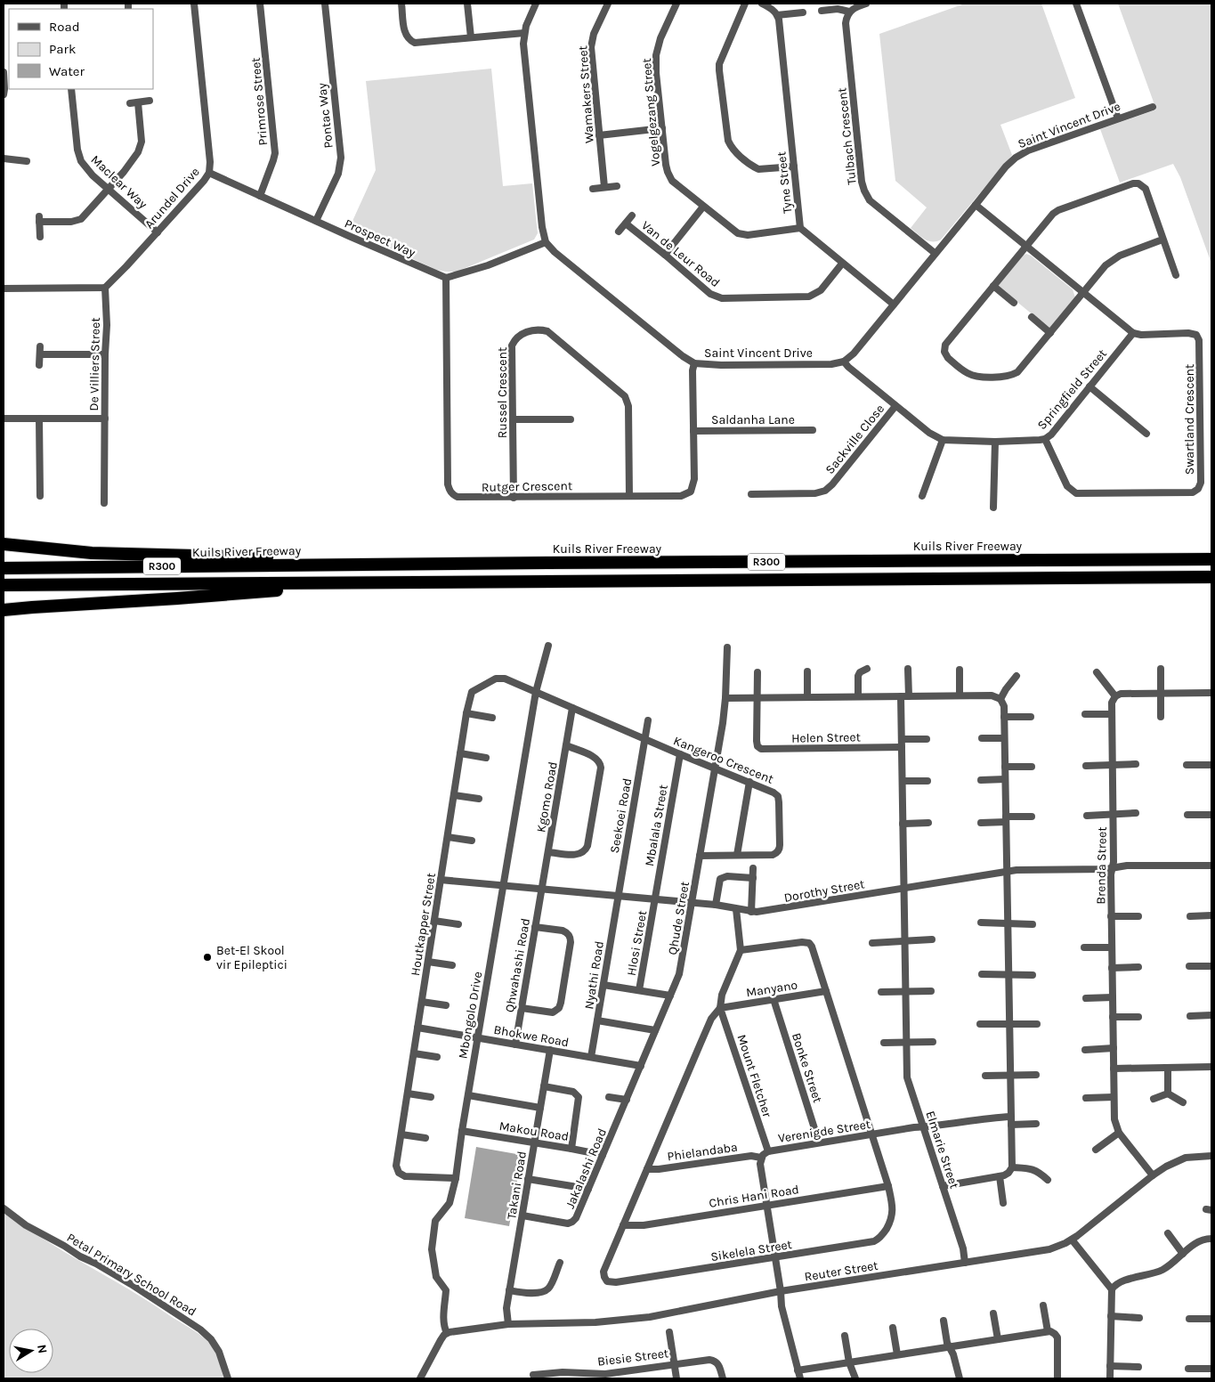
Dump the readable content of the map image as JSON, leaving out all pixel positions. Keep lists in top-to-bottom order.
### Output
{
  "streets": {
    "highway": ["Kuils River Freeway", "R300"],
    "street": [
      "Wamakers Street",
      "Primrose Street",
      "Vogelgezang Street",
      "Pontac Way",
      "Saint Vincent Drive",
      "Tulbach Crescent",
      "Maclear Way",
      "Tyne Street",
      "Arundel Drive",
      "Prospect Way",
      "Van de Leur Road",
      "De Villiers Street",
      "Springfield Street",
      "Russel Crescent",
      "Saldanha Lane",
      "Swartland Crescent",
      "Sackville Close",
      "Rutger Crescent",
      "Helen Street",
      "Kangeroo Crescent",
      "Kgomo Road",
      "Seekoei Road",
      "Mbalala Street",
      "Brenda Street",
      "Dorothy Street",
      "Qhude Street",
      "Houtkapper Street",
      "Hlosi Street",
      "Qhwahashi Road",
      "Nyathi Road",
      "Manyano",
      "Mbongolo Drive",
      "Bhokwe Road",
      "Bonke Street",
      "Mount Fletcher",
      "Makou Road",
      "Verenigde Street",
      "Elmarie Street",
      "Phielandaba",
      "Jakalashi Road",
      "Takani Road",
      "Chris Hani Road",
      "Sikelela Street",
      "Reuter Street",
      "Petal Primary School Road",
      "Biesie Street"
    ]
  },
  "crossings": [
    ["Primrose Street", "Prospect Way"],
    ["Vogelgezang Street", "Tyne Street"],
    ["Pontac Way", "Prospect Way"],
    ["Saint Vincent Drive", "Tulbach Crescent"],
    ["Saint Vincent Drive", "Tyne Street"],
    ["Saint Vincent Drive", "Rutger Crescent"],
    ["Maclear Way", "Arundel Drive"],
    ["Tyne Street", "Van de Leur Road"],
    ["Arundel Drive", "Prospect Way"],
    ["Arundel Drive", "De Villiers Street"],
    ["Prospect Way", "Rutger Crescent"],
    ["Springfield Street", "Swartland Crescent"],
    ["Russel Crescent", "Rutger Crescent"],
    ["Saldanha Lane", "Rutger Crescent"],
    ["Helen Street", "Elmarie Street"],
    ["Kangeroo Crescent", "Kgomo Road"],
    ["Kangeroo Crescent", "Seekoei Road"],
    ["Kangeroo Crescent", "Mbalala Street"],
    ["Kangeroo Crescent", "Qhude Street"],
    ["Kangeroo Crescent", "Houtkapper Street"],
    ["Kangeroo Crescent", "Mbongolo Drive"],
    ["Kgomo Road", "Dorothy Street"],
    ["Kgomo Road", "Qhwahashi Road"],
    ["Seekoei Road", "Dorothy Street"],
    ["Seekoei Road", "Nyathi Road"],
    ["Mbalala Street", "Dorothy Street"],
    ["Mbalala Street", "Hlosi Street"],
    ["Brenda Street", "Dorothy Street"],
    ["Brenda Street", "Reuter Street"],
    ["Dorothy Street", "Qhude Street"],
    ["Dorothy Street", "Houtkapper Street"],
    ["Dorothy Street", "Hlosi Street"],
    ["Dorothy Street", "Qhwahashi Road"],
    ["Dorothy Street", "Nyathi Road"],
    ["Dorothy Street", "Mbongolo Drive"],
    ["Dorothy Street", "Elmarie Street"],
    ["Dorothy Street", "Sikelela Street"],
    ["Qhude Street", "Bhokwe Road"],
    ["Qhude Street", "Jakalashi Road"],
    ["Houtkapper Street", "Mbongolo Drive"],
    ["Houtkapper Street", "Bhokwe Road"],
    ["Qhwahashi Road", "Bhokwe Road"],
    ["Nyathi Road", "Bhokwe Road"],
    ["Manyano", "Bonke Street"],
    ["Manyano", "Mount Fletcher"],
    ["Manyano", "Sikelela Street"],
    ["Mbongolo Drive", "Bhokwe Road"],
    ["Mbongolo Drive", "Makou Road"],
    ["Mbongolo Drive", "Reuter Street"],
    ["Bhokwe Road", "Jakalashi Road"],
    ["Bhokwe Road", "Takani Road"],
    ["Bonke Street", "Verenigde Street"],
    ["Mount Fletcher", "Verenigde Street"],
    ["Mount Fletcher", "Sikelela Street"],
    ["Makou Road", "Jakalashi Road"],
    ["Makou Road", "Takani Road"],
    ["Verenigde Street", "Elmarie Street"],
    ["Verenigde Street", "Phielandaba"],
    ["Verenigde Street", "Sikelela Street"],
    ["Elmarie Street", "Reuter Street"],
    ["Phielandaba", "Sikelela Street"],
    ["Jakalashi Road", "Takani Road"],
    ["Takani Road", "Reuter Street"],
    ["Chris Hani Road", "Sikelela Street"]
  ],
  "places": ["Bet-El Skool vir Epileptici"],
  "legend": ["Road", "Park", "Water"],
  "north": "right"
}
